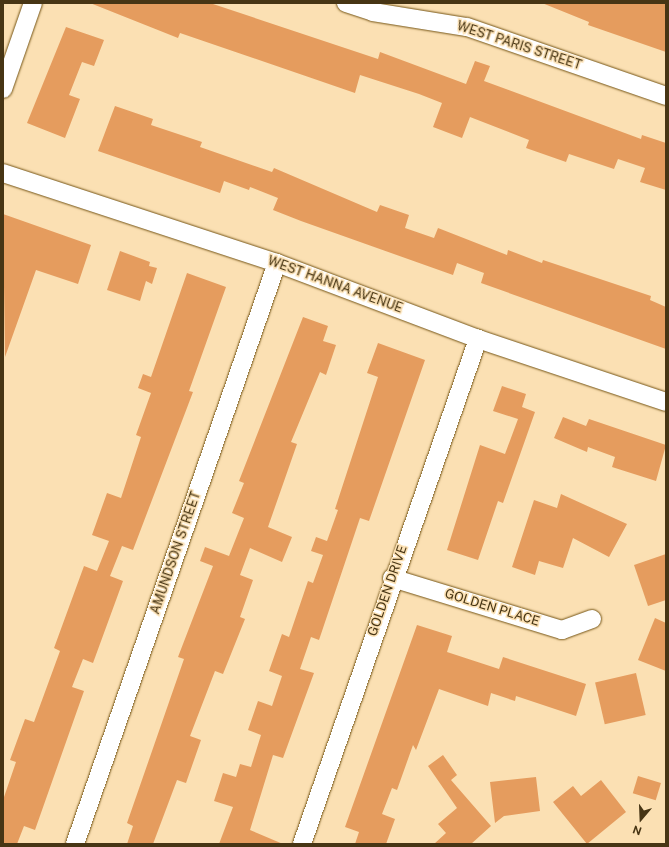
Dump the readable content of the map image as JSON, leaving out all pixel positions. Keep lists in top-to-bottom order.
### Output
{
  "streets": {
    "street": [
      "WEST PARIS STREET",
      "WEST HANNA AVENUE",
      "AMUNDSON STREET",
      "GOLDEN DRIVE",
      "GOLDEN PLACE"
    ]
  },
  "crossings": [
    ["WEST HANNA AVENUE", "AMUNDSON STREET"],
    ["WEST HANNA AVENUE", "GOLDEN DRIVE"],
    ["GOLDEN DRIVE", "GOLDEN PLACE"]
  ],
  "north": "bottom"
}
